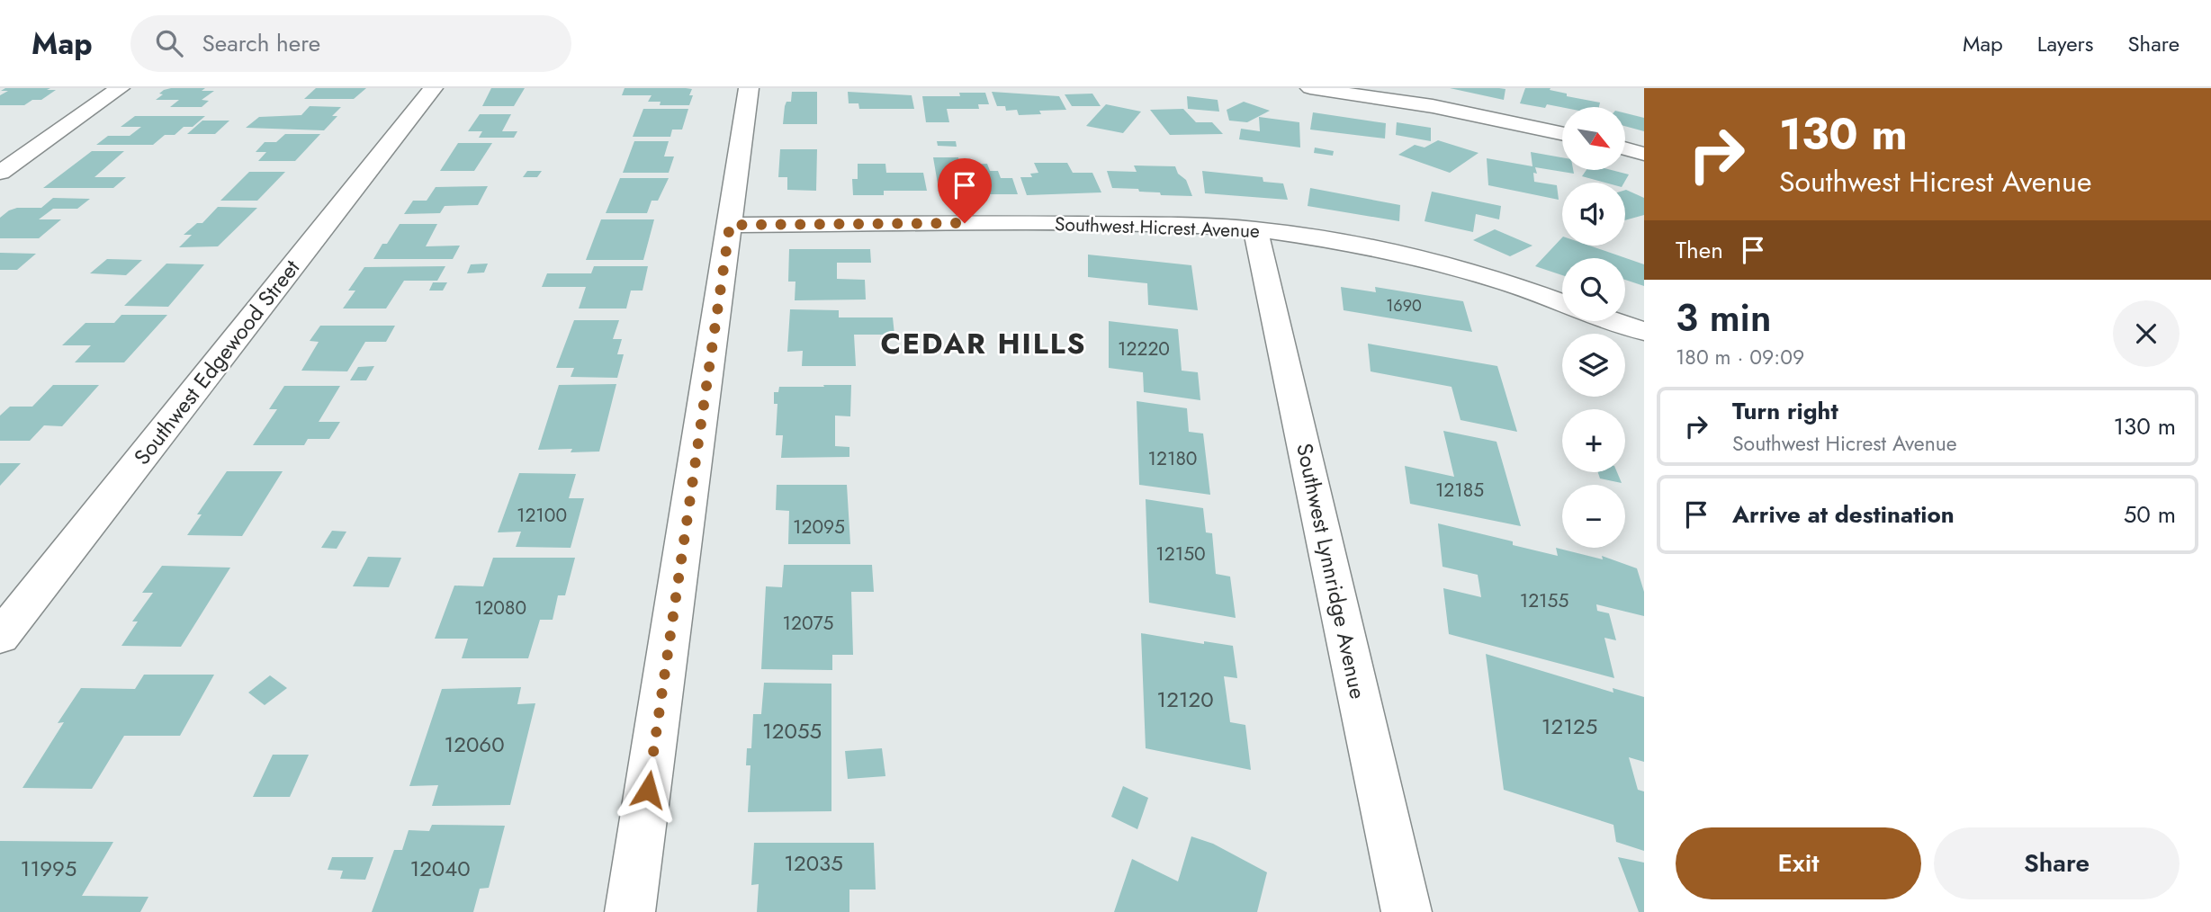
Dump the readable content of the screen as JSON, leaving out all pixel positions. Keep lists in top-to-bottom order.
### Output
{
  "streets": {
    "street": ["Southwest Hicrest Avenue", "Southwest Edgewood Street", "Southwest Lynnridge Avenue"]
  },
  "crossings": [
    ["Southwest Hicrest Avenue", "Southwest Lynnridge Avenue"]
  ],
  "districts": ["CEDAR HILLS"],
  "house_numbers": [
    "1690",
    "12220",
    "12180",
    "12185",
    "12100",
    "12095",
    "12150",
    "12155",
    "12080",
    "12075",
    "12120",
    "12125",
    "12055",
    "12060",
    "12035",
    "11995",
    "12040"
  ],
  "north": "bottom right",
  "page": {
    "header": "Map",
    "search": "Search here",
    "nav": ["Map", "Layers", "Share"],
    "turn": ["130 m", "Southwest Hicrest Avenue"],
    "map_buttons": ["+", "−"],
    "then": "Then",
    "heading": ["3 min", "180 m · 09:09"],
    "list": [
      {
        "name": "Turn right",
        "note": "Southwest Hicrest Avenue",
        "value": "130 m"
      },
      {
        "name": "Arrive at destination",
        "value": "50 m"
      }
    ],
    "buttons": ["Exit", "Share"]
  }
}
